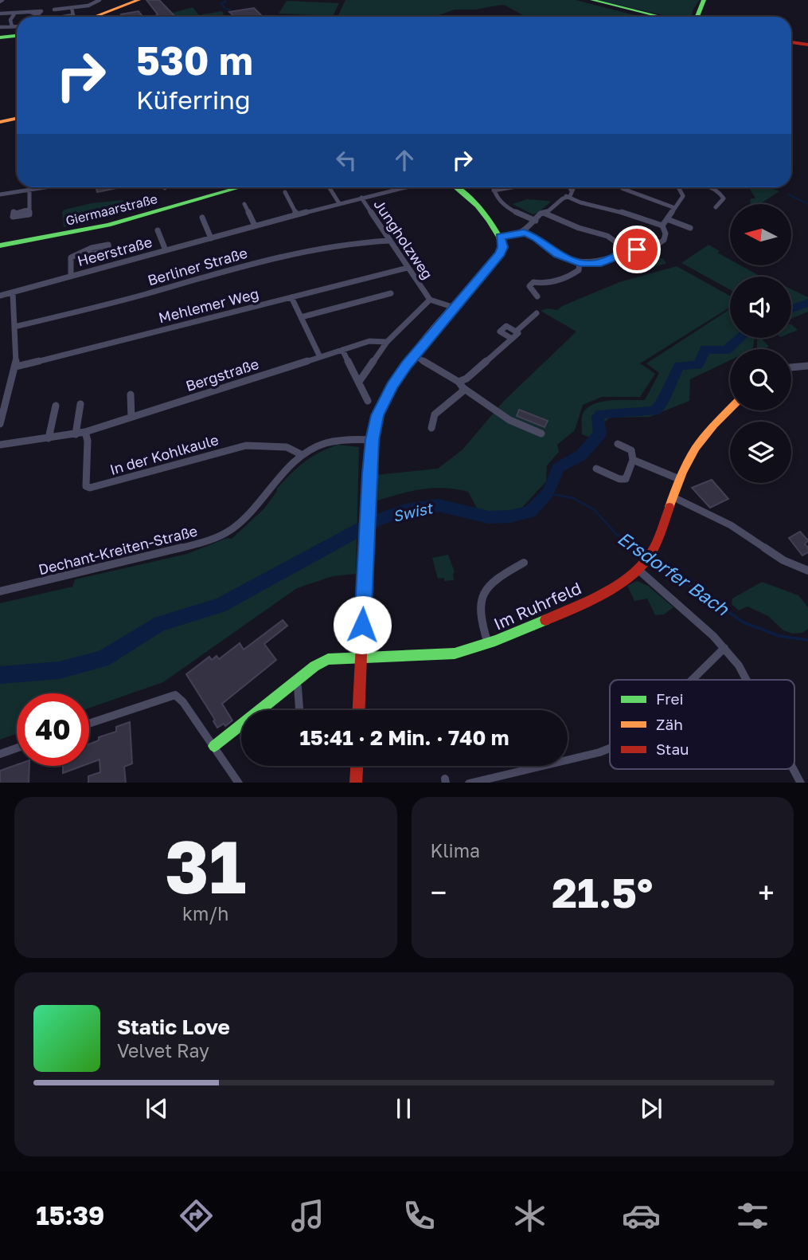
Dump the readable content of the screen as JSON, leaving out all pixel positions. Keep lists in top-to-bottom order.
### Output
{
  "streets": {
    "main road": ["Giermaarstraße", "Im Ruhrfeld"],
    "street": [
      "Jungholzweg",
      "Heerstraße",
      "Berliner Straße",
      "Mehlemer Weg",
      "Bergstraße",
      "In der Kohlkaule",
      "Dechant-Kreiten-Straße"
    ]
  },
  "crossings": [
    ["Jungholzweg", "Heerstraße"],
    ["Jungholzweg", "Berliner Straße"],
    ["Jungholzweg", "Mehlemer Weg"],
    ["Bergstraße", "In der Kohlkaule"],
    ["In der Kohlkaule", "Dechant-Kreiten-Straße"]
  ],
  "water": ["Swist", "Ersdorfer Bach"],
  "legend": ["Frei", "Zäh", "Stau"],
  "north": "left",
  "page": {
    "turn": ["530 m", "Küferring"],
    "limit": "40",
    "trip": "15:41 · 2 Min. · 740 m",
    "tile": [
      ["31", "km/h"],
      "Klima"
    ],
    "heat": ["−", "21.5°", "+"],
    "song": ["Static Love", "Velvet Ray"],
    "tabs": "15:39"
  }
}
